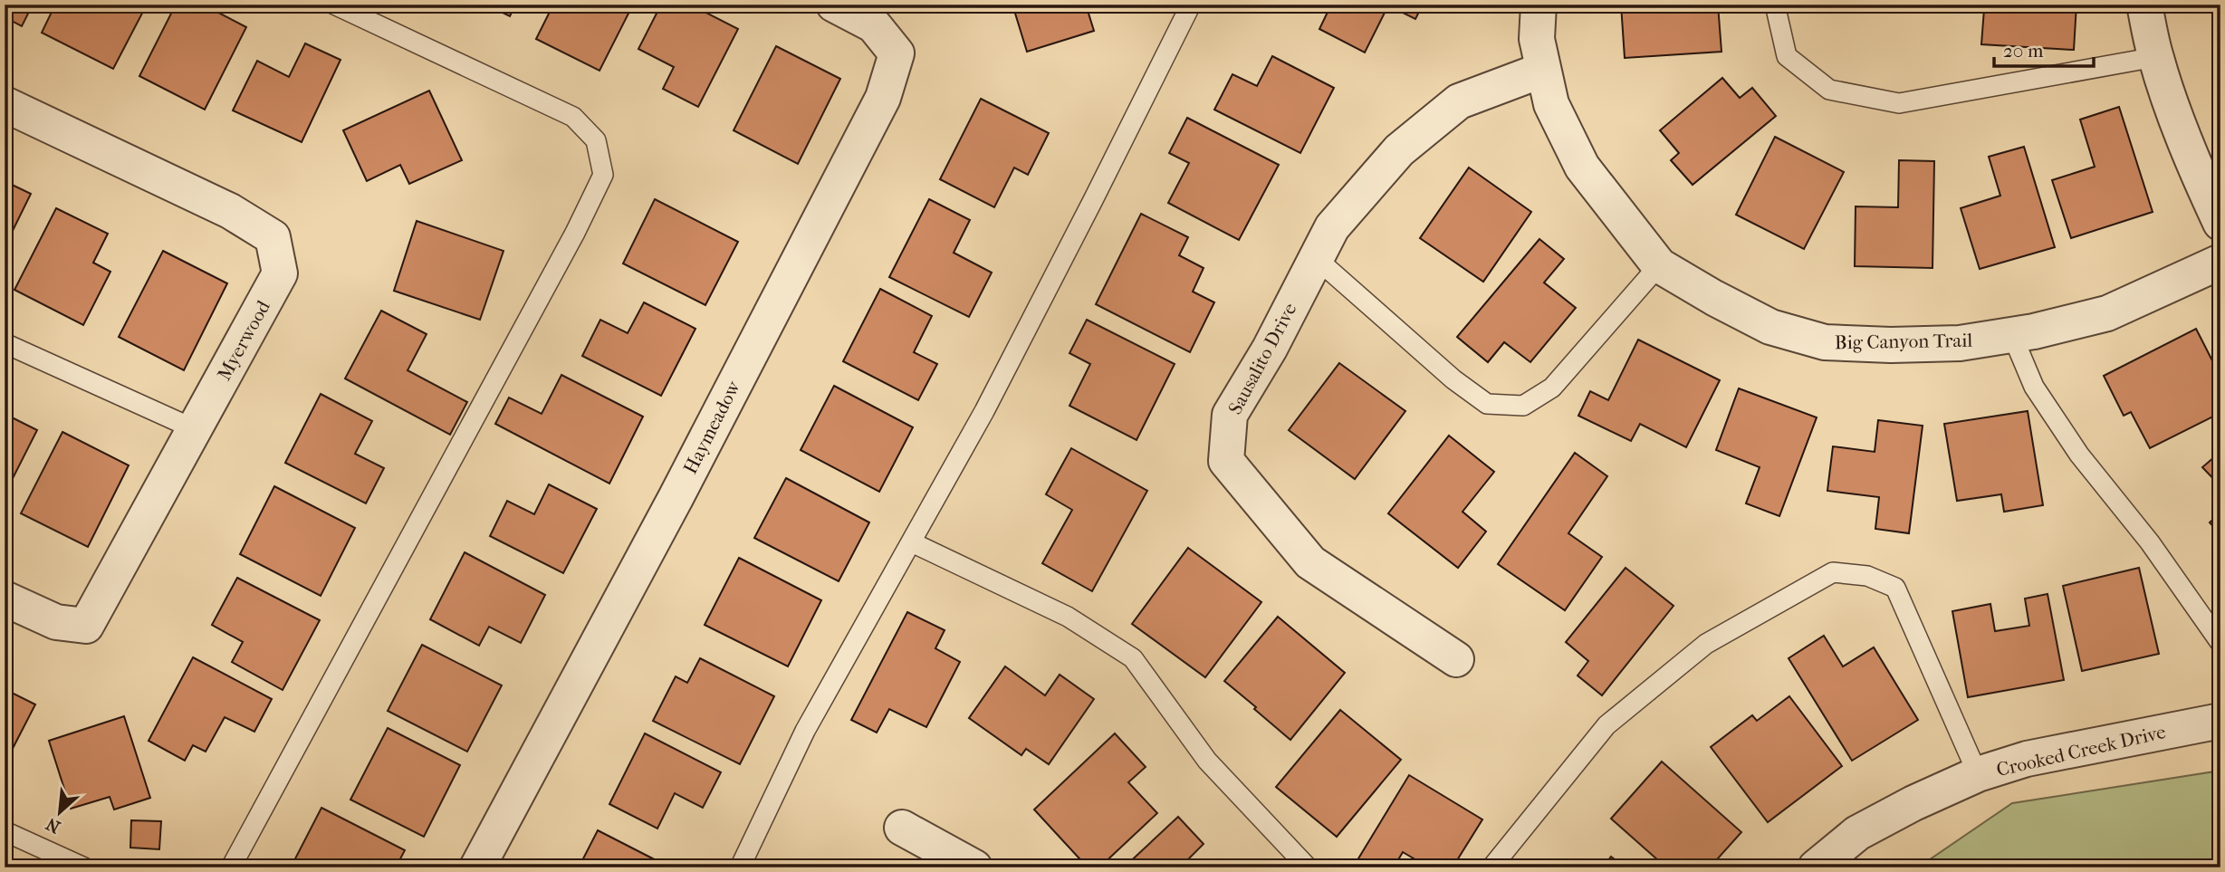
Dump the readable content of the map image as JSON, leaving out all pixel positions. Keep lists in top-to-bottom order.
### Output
{
  "streets": {
    "street": [
      "Myerwood",
      "Big Canyon Trail",
      "Sausalito Drive",
      "Haymeadow",
      "Crooked Creek Drive"
    ]
  },
  "crossings": [
    ["Big Canyon Trail", "Sausalito Drive"]
  ],
  "scale_bar": "20 m",
  "north": "bottom left"
}
